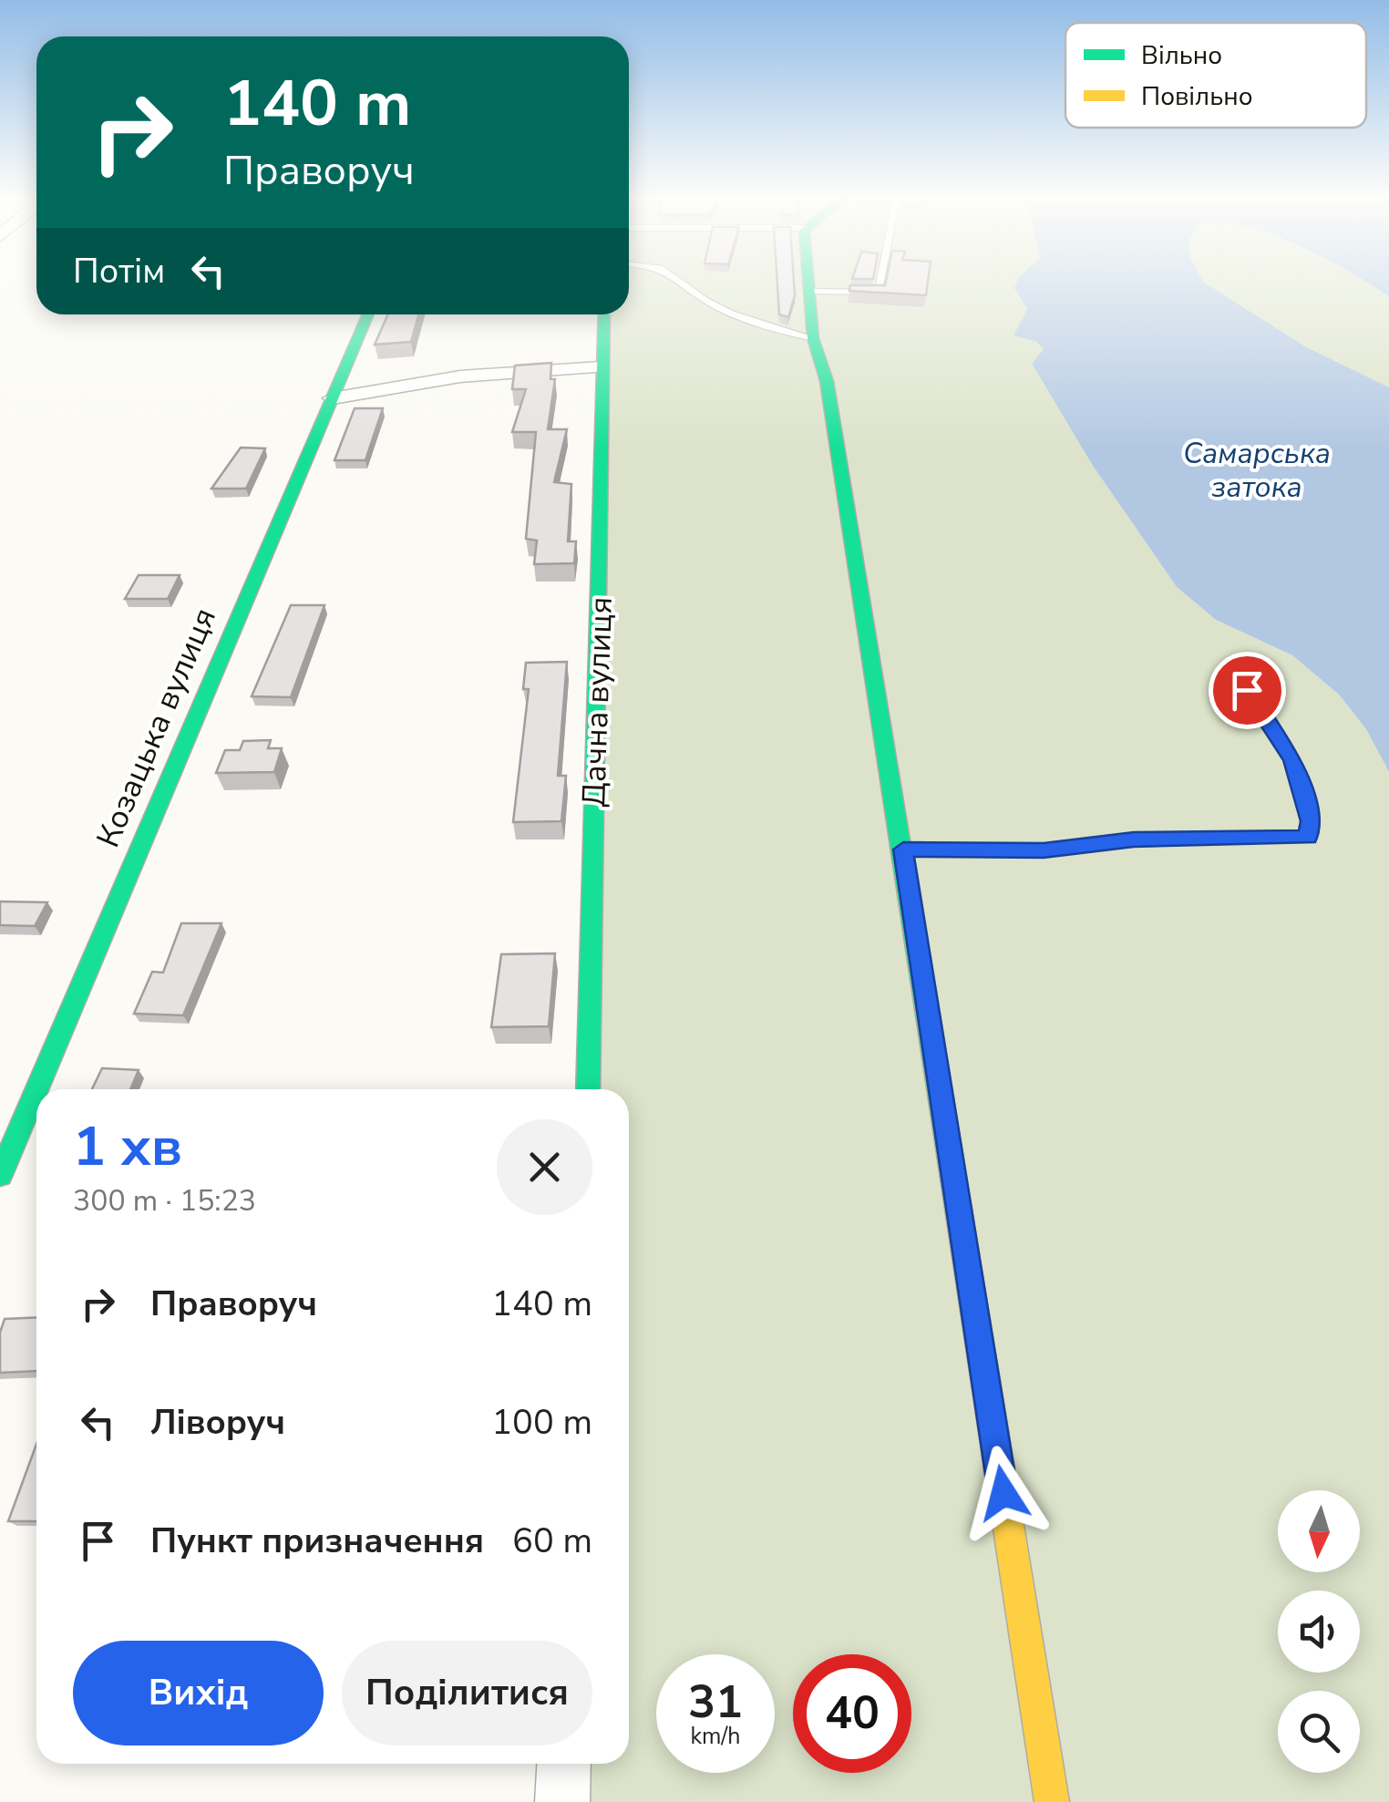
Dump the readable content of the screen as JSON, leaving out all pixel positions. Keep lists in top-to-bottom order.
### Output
{
  "streets": {
    "street": ["Дачна вулиця", "Козацька вулиця"]
  },
  "water": ["Самарська затока"],
  "legend": ["Вільно", "Повільно"],
  "north": "bottom",
  "page": {
    "turn": ["140 m", "Праворуч"],
    "then": "Потім",
    "heading": ["1 хв", "300 m · 15:23"],
    "list": [
      {
        "name": "Праворуч",
        "value": "140 m"
      },
      {
        "name": "Ліворуч",
        "value": "100 m"
      },
      {
        "name": "Пункт призначення",
        "value": "60 m"
      }
    ],
    "buttons": ["Вихід", "Поділитися"],
    "speed": "31 km/h",
    "limit": "40"
  }
}
